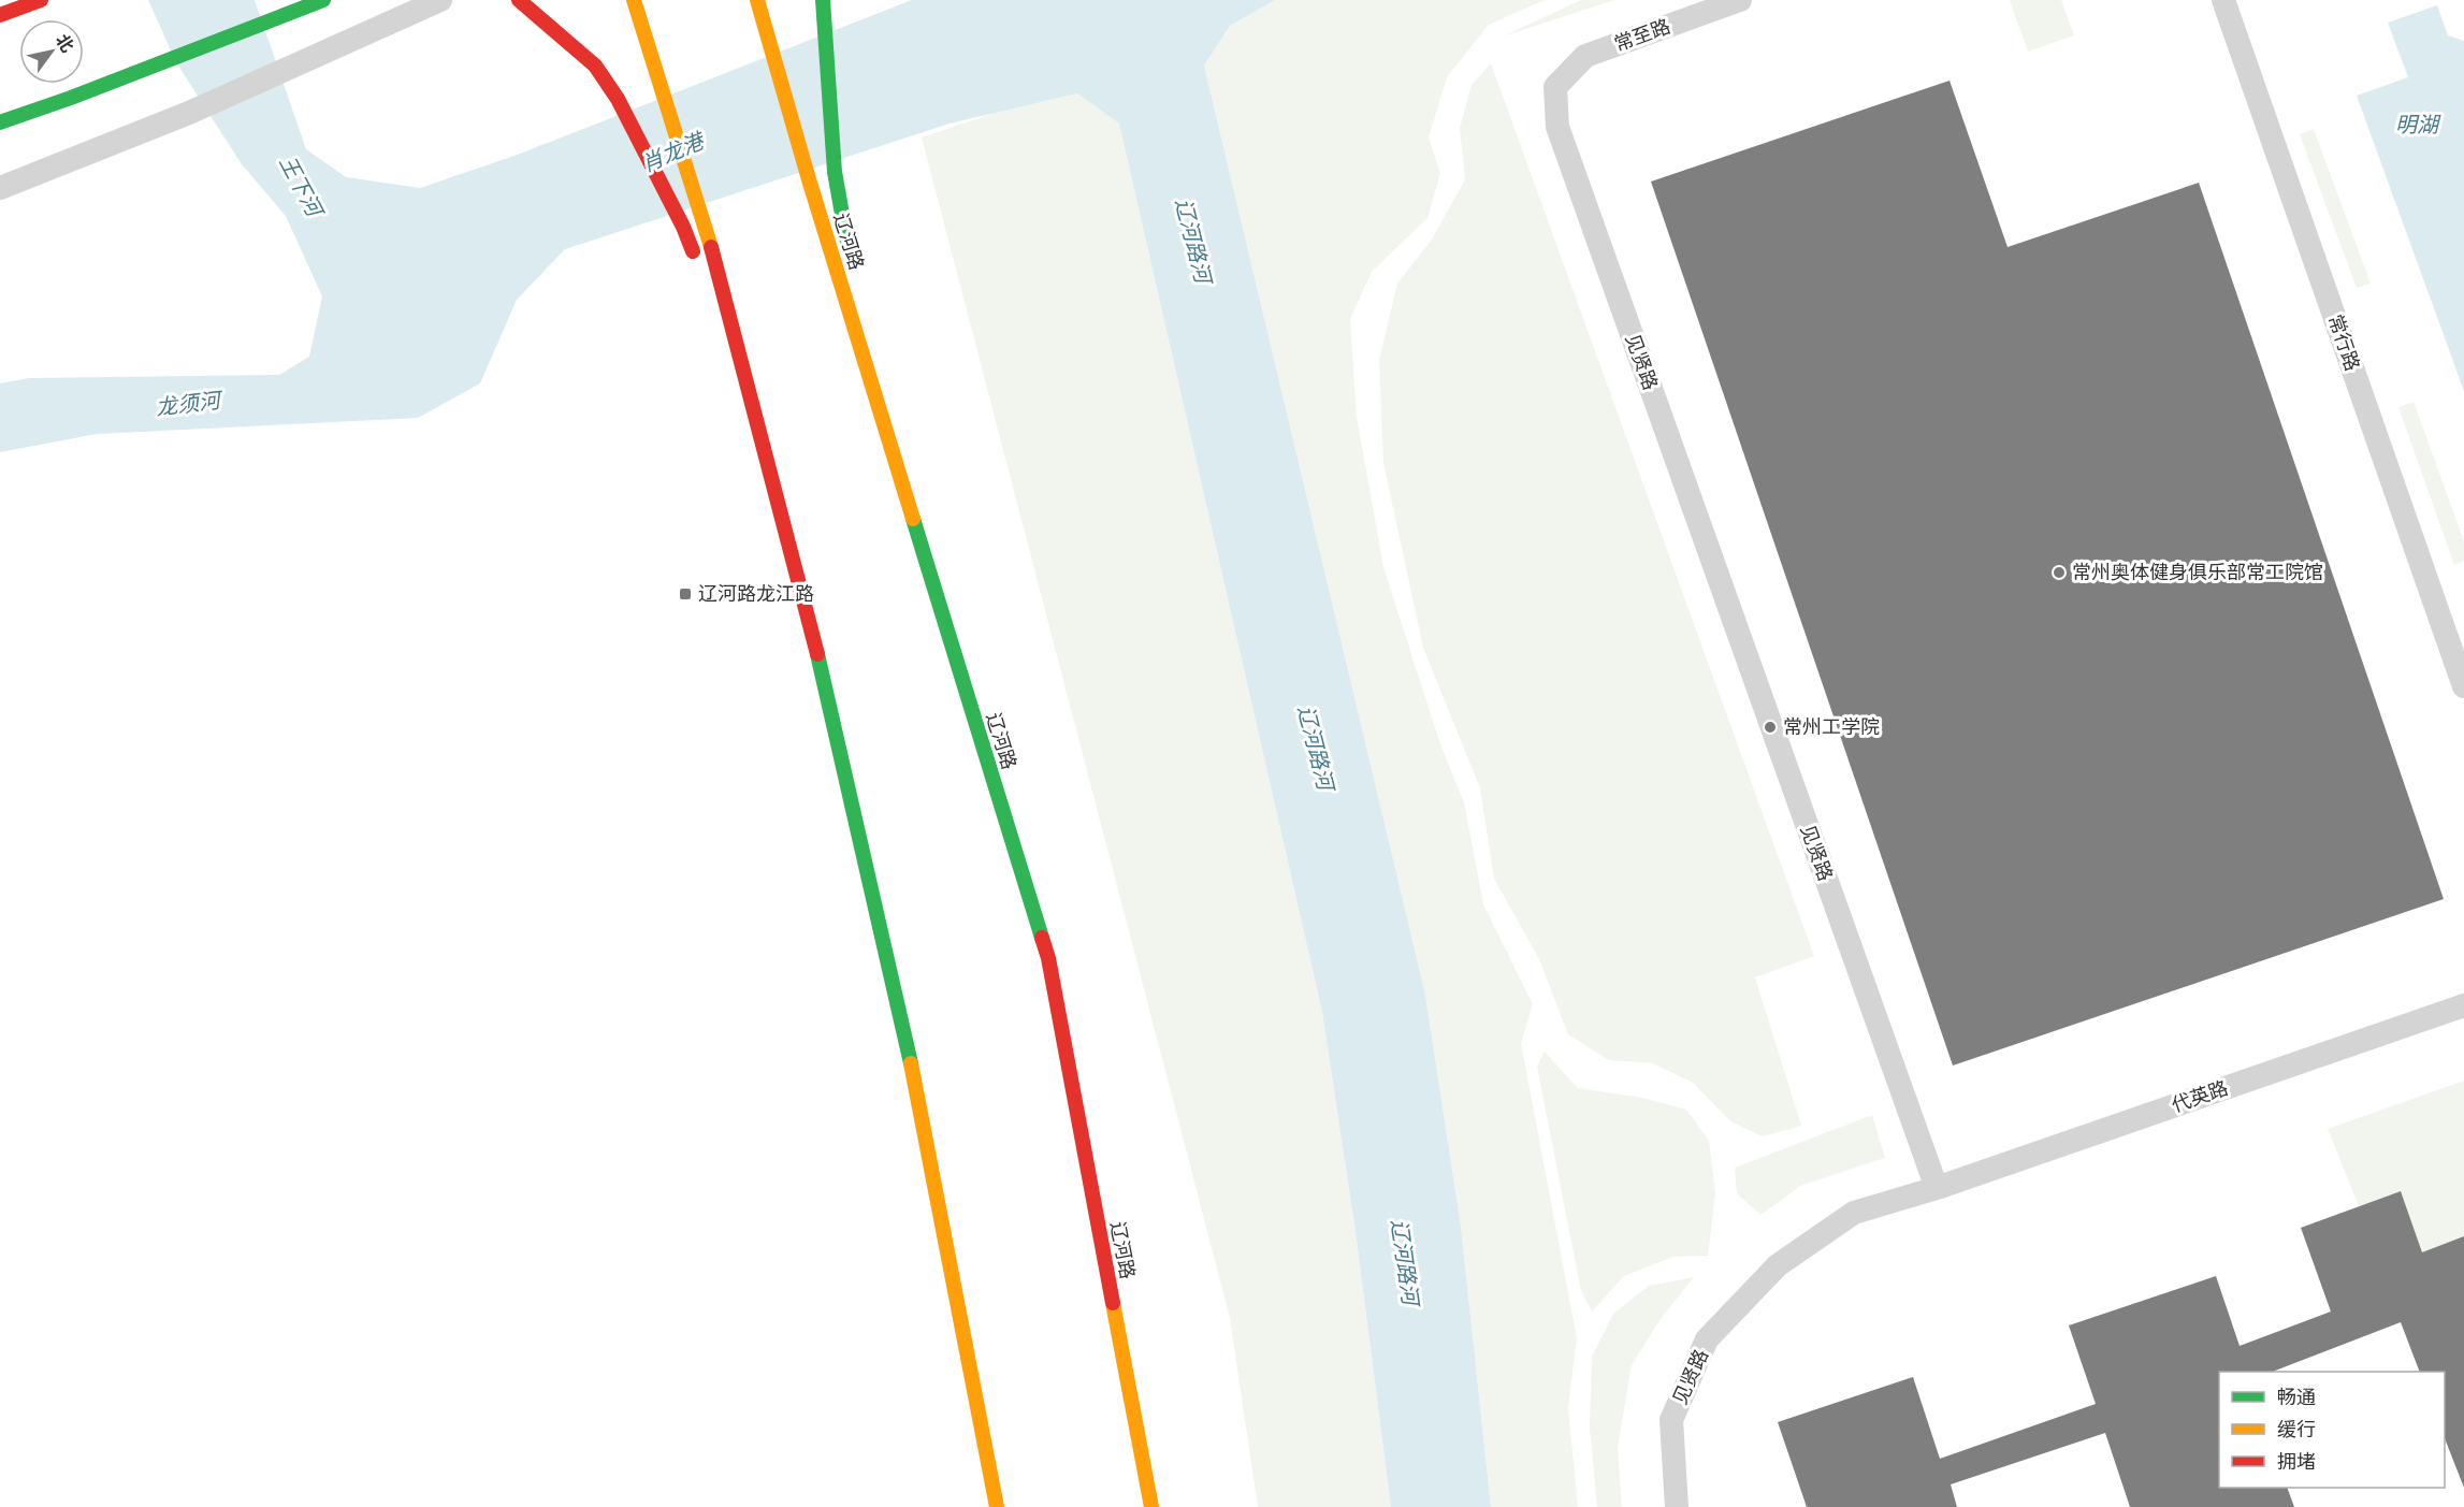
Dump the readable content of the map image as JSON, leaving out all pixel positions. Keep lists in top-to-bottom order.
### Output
{
  "streets": {
    "main road": ["辽河路"],
    "lane": [
      "常至路",
      "常行路",
      "见贤路",
      "代英路"
    ]
  },
  "crossings": [
    ["常至路", "见贤路"],
    ["见贤路", "代英路"]
  ],
  "water": [
    "明湖",
    "肖龙港",
    "王下河",
    "辽河路河",
    "龙须河"
  ],
  "places": {
    "other": ["常州奥体健身俱乐部常工院馆", "常州工学院"],
    "transit": ["辽河路龙江路"]
  },
  "legend": ["畅通", "缓行", "拥堵"],
  "north": "top right"
}
